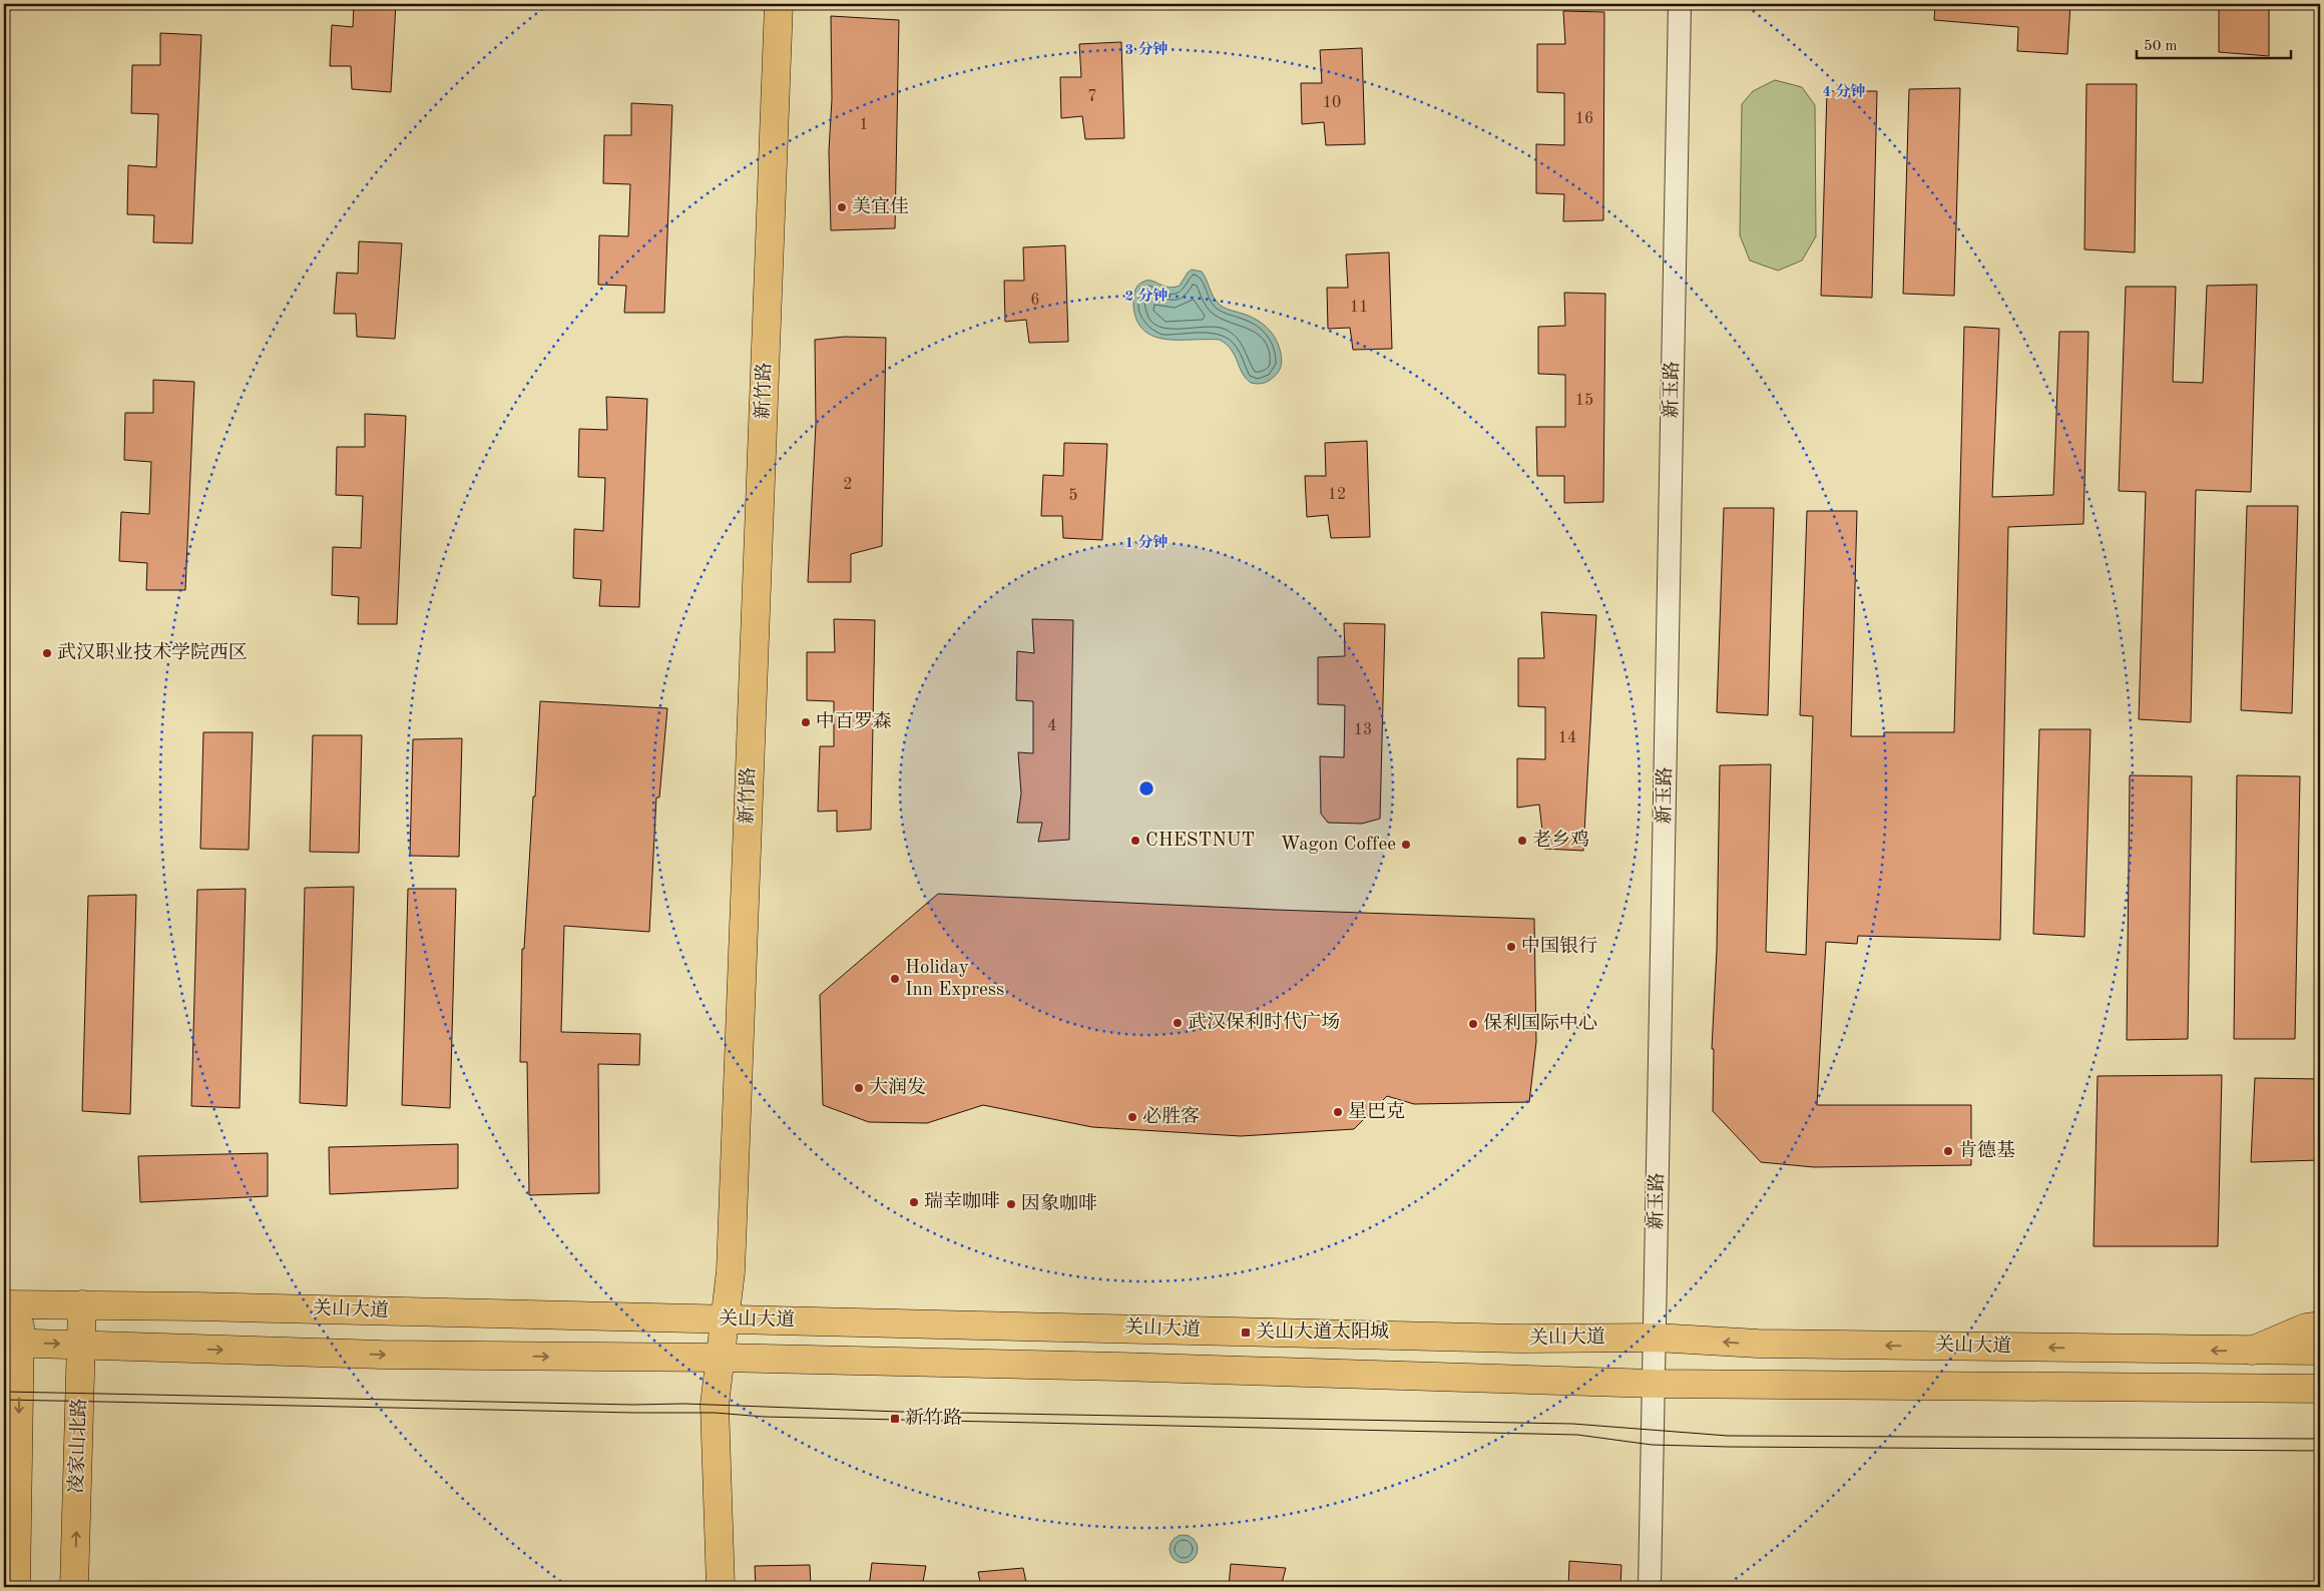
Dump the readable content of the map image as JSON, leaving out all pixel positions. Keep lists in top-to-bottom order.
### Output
{
  "streets": {
    "main road": ["新竹路", "关山大道", "凌家山北路"],
    "street": ["新玉路"]
  },
  "crossings": [
    ["新玉路", "关山大道"],
    ["新竹路", "关山大道"],
    ["关山大道", "凌家山北路"]
  ],
  "places": {
    "other": [
      "美宜佳",
      "武汉职业技术学院西区",
      "中百罗森",
      "CHESTNUT",
      "老乡鸡",
      "Wagon Coffee",
      "中国银行",
      "Holiday Inn Express",
      "武汉保利时代广场",
      "保利国际中心",
      "大润发",
      "星巴克",
      "必胜客",
      "肯德基",
      "瑞幸咖啡",
      "因象咖啡"
    ],
    "transit": ["关山大道太阳城", "新竹路"]
  },
  "house_numbers": [
    "7",
    "10",
    "16",
    "1",
    "6",
    "11",
    "15",
    "2",
    "12",
    "5",
    "4",
    "13",
    "14"
  ],
  "scale_bar": "50 m",
  "rings": [
    "3 分钟",
    "4 分钟",
    "2 分钟",
    "1 分钟"
  ]
}
